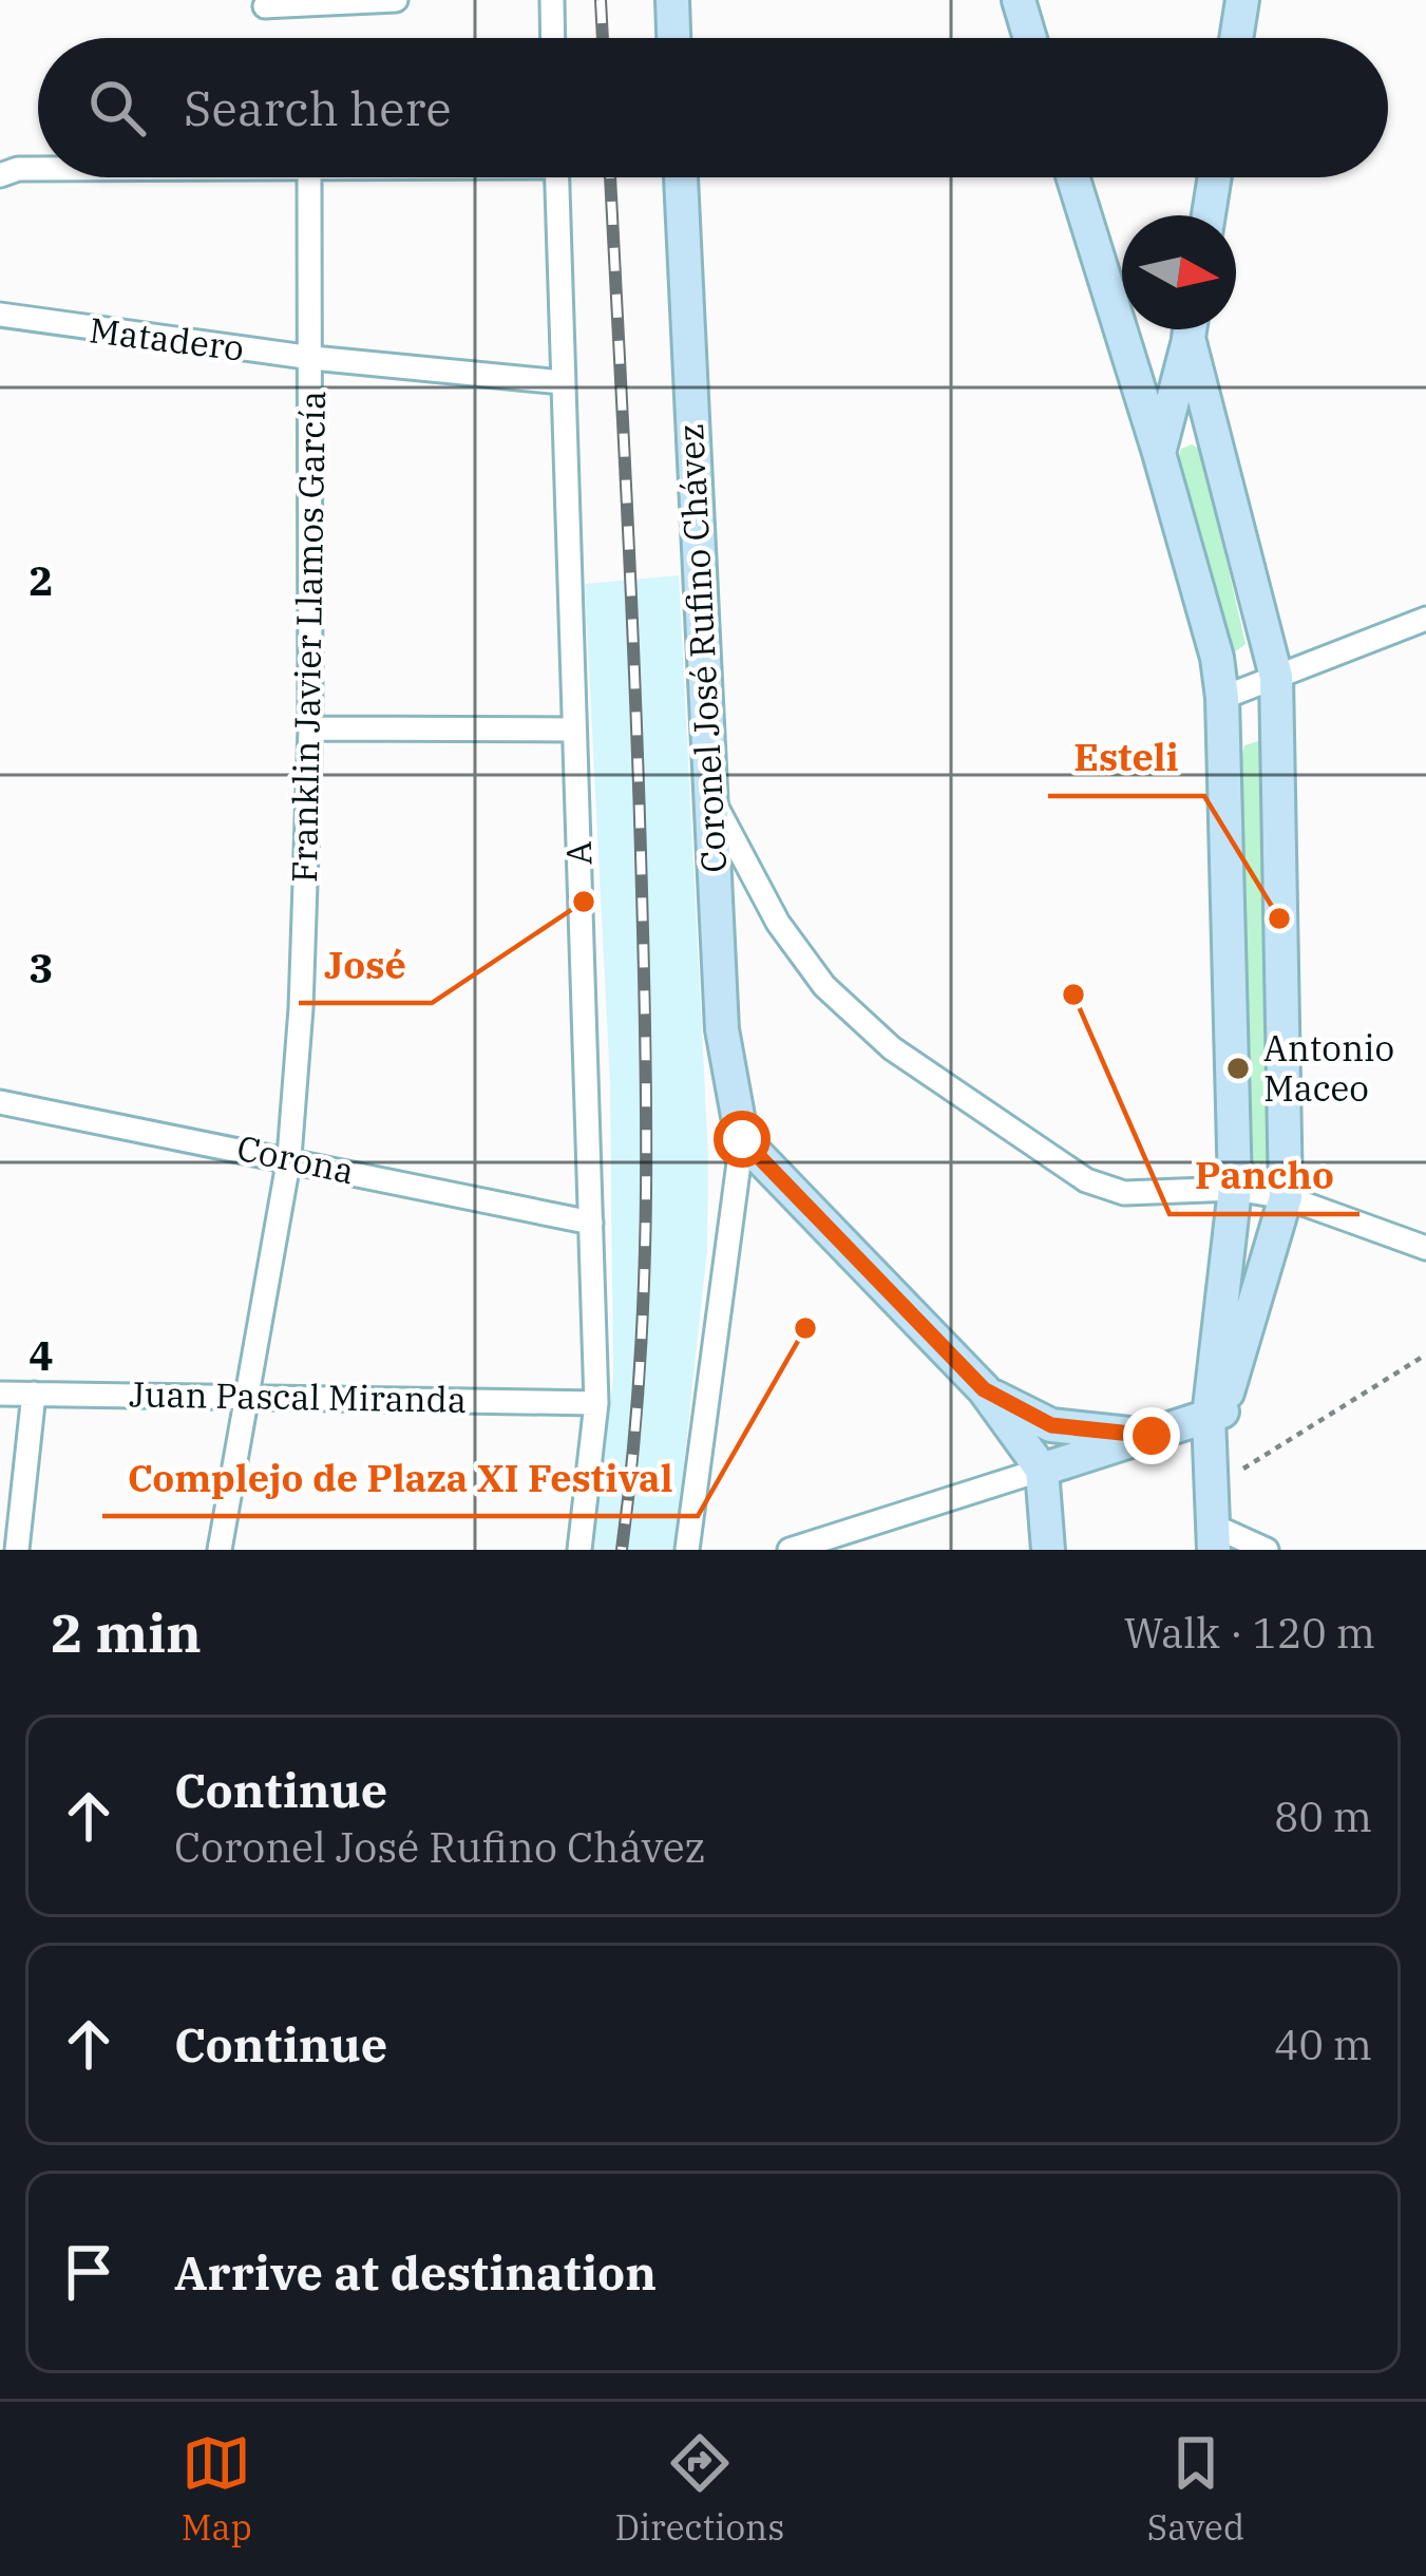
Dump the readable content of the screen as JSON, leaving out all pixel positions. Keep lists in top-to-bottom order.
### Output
{
  "streets": {
    "street": [
      "Matadero",
      "Franklin Javier Llamos García",
      "Coronel José Rufino Chávez",
      "A",
      "Corona",
      "Juan Pascal Miranda"
    ]
  },
  "crossings": [
    ["Matadero", "Franklin Javier Llamos García"],
    ["Matadero", "A"],
    ["Franklin Javier Llamos García", "Corona"],
    ["Franklin Javier Llamos García", "Juan Pascal Miranda"],
    ["A", "Corona"],
    ["A", "Juan Pascal Miranda"]
  ],
  "places": [
    "José",
    "Esteli",
    "Pancho",
    "Antonio Maceo",
    "Complejo de Plaza XI Festival"
  ],
  "north": "right",
  "page": {
    "search": "Search here",
    "heading": ["2 min", "Walk · 120 m"],
    "list": [
      ["Continue", "Coronel José Rufino Chávez", "80 m"],
      ["Continue", "40 m"],
      "Arrive at destination"
    ],
    "nav": ["Map", "Directions", "Saved"]
  },
  "grid": {
    "rows": ["2", "3", "4"]
  }
}
